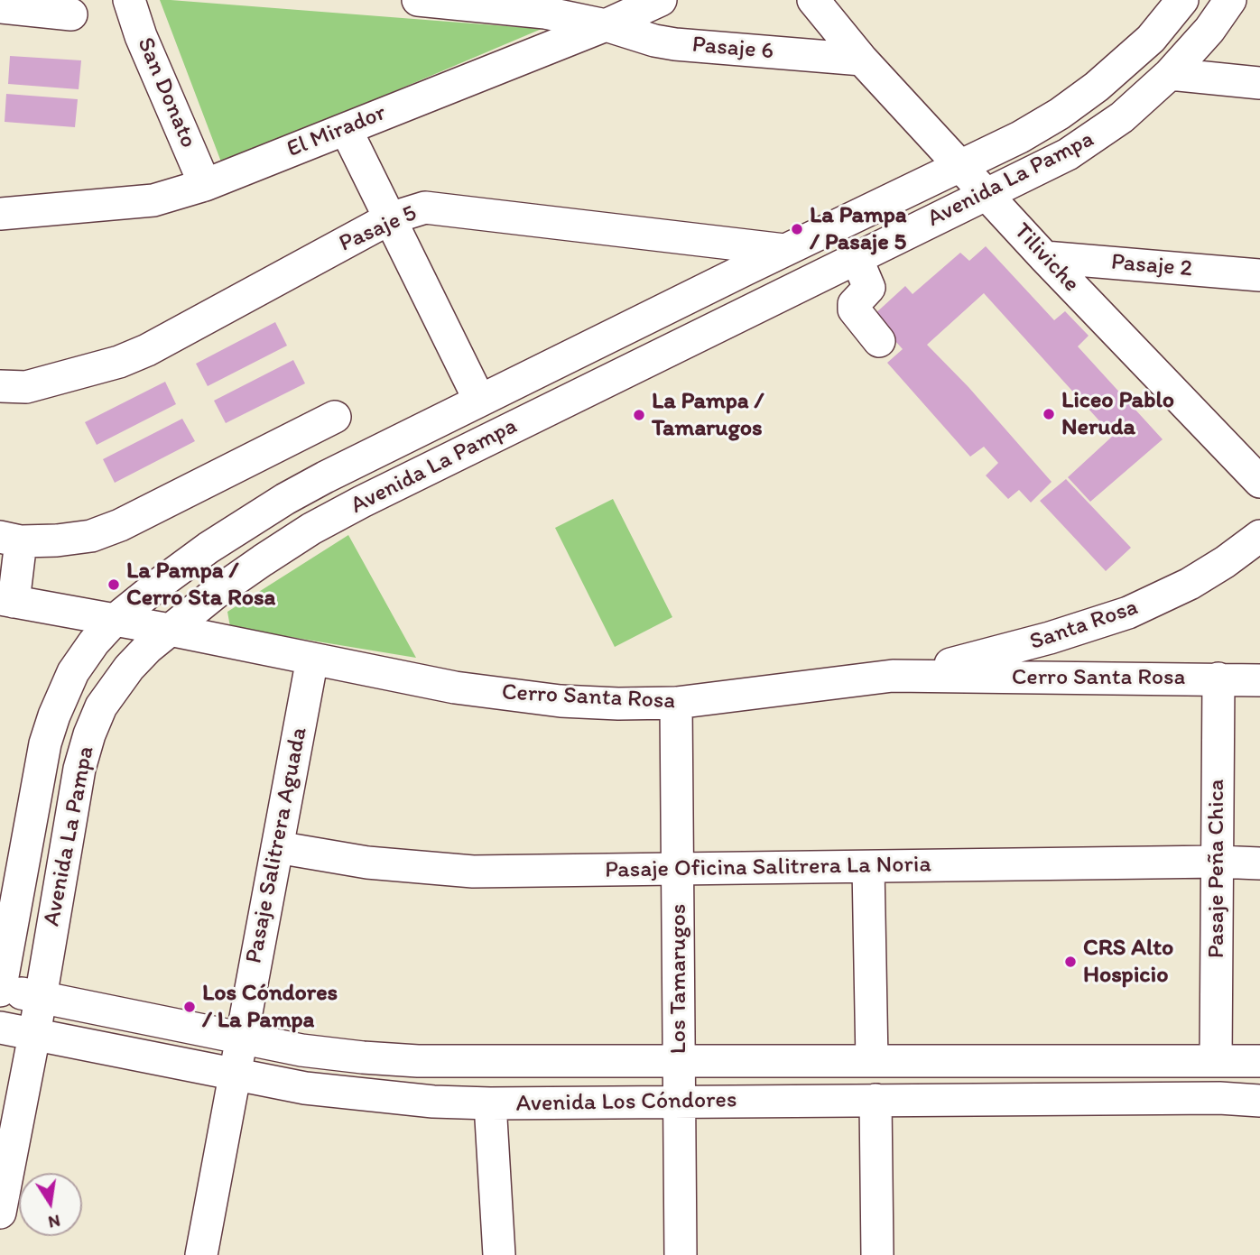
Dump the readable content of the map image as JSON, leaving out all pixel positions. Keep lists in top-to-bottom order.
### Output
{
  "streets": {
    "street": [
      "Pasaje 6",
      "San Donato",
      "El Mirador",
      "Avenida La Pampa",
      "Pasaje 5",
      "Tiliviche",
      "Pasaje 2",
      "Santa Rosa",
      "Cerro Santa Rosa",
      "Pasaje Salitrera Aguada",
      "Pasaje Oficina Salitrera La Noria",
      "Pasaje Peña Chica",
      "Los Tamarugos",
      "Avenida Los Cóndores"
    ]
  },
  "crossings": [
    ["Pasaje 6", "El Mirador"],
    ["Pasaje 6", "Tiliviche"],
    ["San Donato", "El Mirador"],
    ["Avenida La Pampa", "Pasaje 5"],
    ["Avenida La Pampa", "Tiliviche"],
    ["Avenida La Pampa", "Cerro Santa Rosa"],
    ["Avenida La Pampa", "Avenida Los Cóndores"],
    ["Tiliviche", "Pasaje 2"],
    ["Santa Rosa", "Cerro Santa Rosa"],
    ["Cerro Santa Rosa", "Pasaje Salitrera Aguada"],
    ["Cerro Santa Rosa", "Pasaje Peña Chica"],
    ["Cerro Santa Rosa", "Los Tamarugos"],
    ["Pasaje Salitrera Aguada", "Pasaje Oficina Salitrera La Noria"],
    ["Pasaje Salitrera Aguada", "Avenida Los Cóndores"],
    ["Pasaje Oficina Salitrera La Noria", "Pasaje Peña Chica"],
    ["Pasaje Oficina Salitrera La Noria", "Los Tamarugos"],
    ["Pasaje Peña Chica", "Avenida Los Cóndores"],
    ["Los Tamarugos", "Avenida Los Cóndores"]
  ],
  "places": [
    "La Pampa / Pasaje 5",
    "Liceo Pablo Neruda",
    "La Pampa / Tamarugos",
    "La Pampa / Cerro Sta Rosa",
    "CRS Alto Hospicio",
    "Los Cóndores / La Pampa"
  ],
  "north": "bottom"
}
